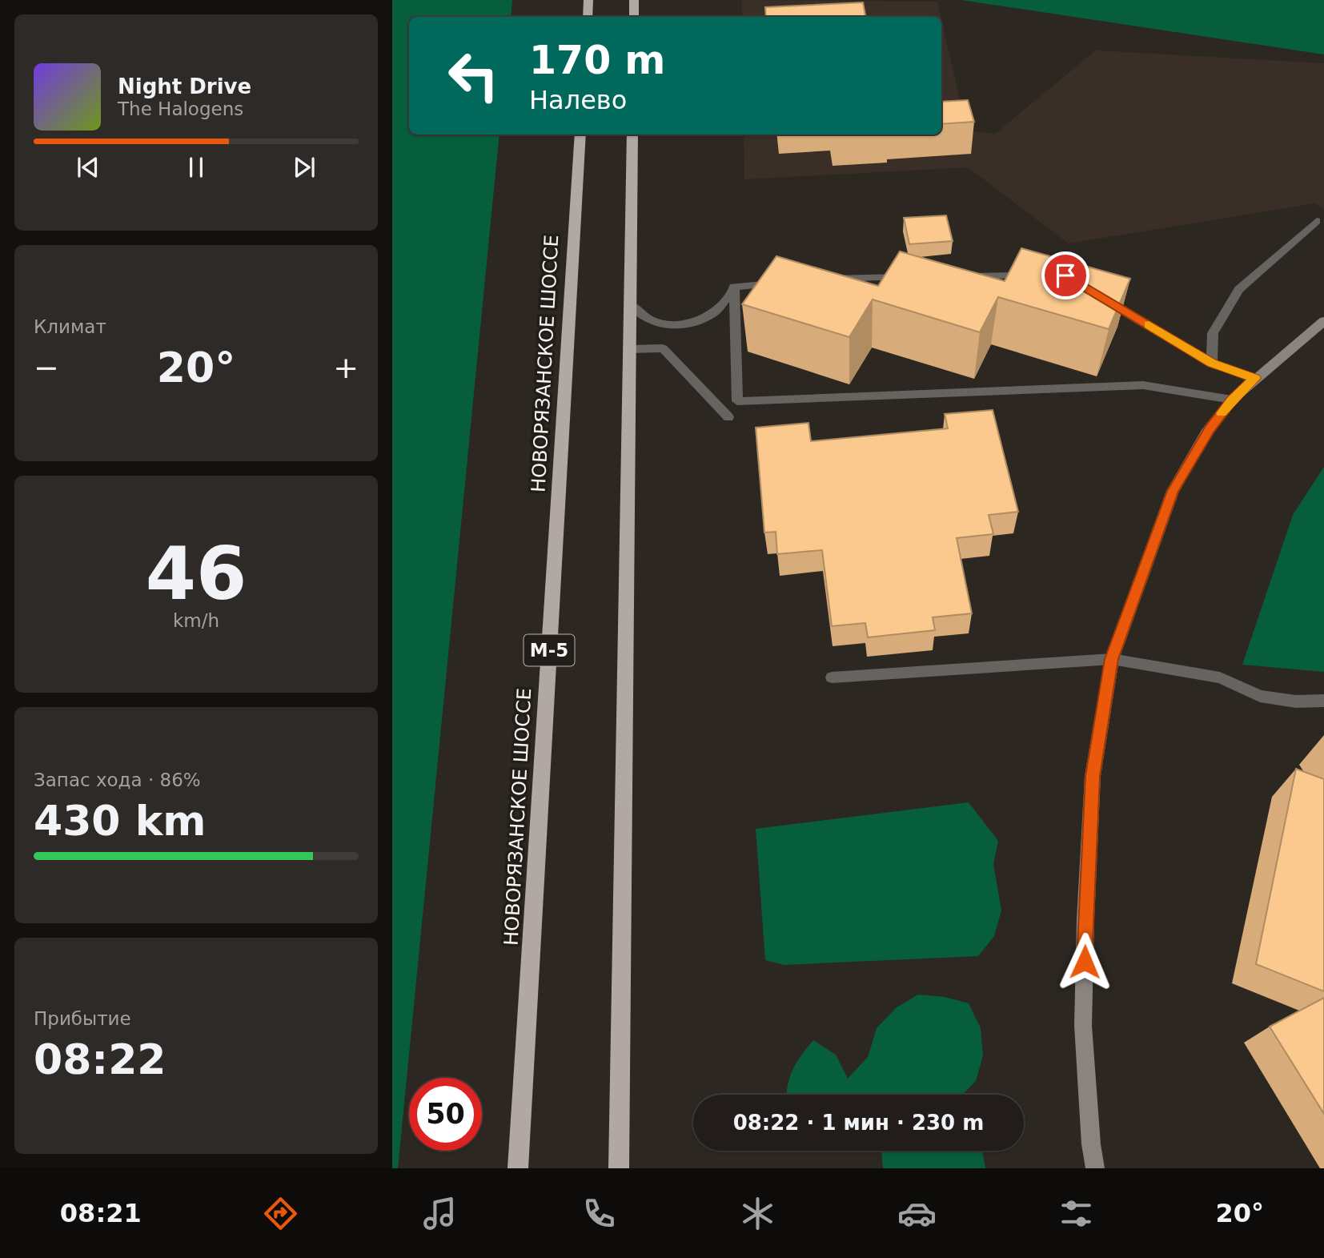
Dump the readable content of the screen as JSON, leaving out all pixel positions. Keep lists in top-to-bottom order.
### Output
{
  "streets": {
    "highway": ["НОВОРЯЗАНСКОЕ ШОССЕ", "М-5"]
  },
  "page": {
    "turn": ["170 m", "Налево"],
    "song": ["Night Drive", "The Halogens"],
    "tile": [
      "Климат",
      ["46", "km/h"],
      ["Запас хода · 86%", "430 km"],
      ["Прибытие", "08:22"]
    ],
    "heat": ["−", "20°", "+"],
    "limit": "50",
    "trip": "08:22 · 1 мин · 230 m",
    "tabs": ["08:21", "20°"]
  }
}
